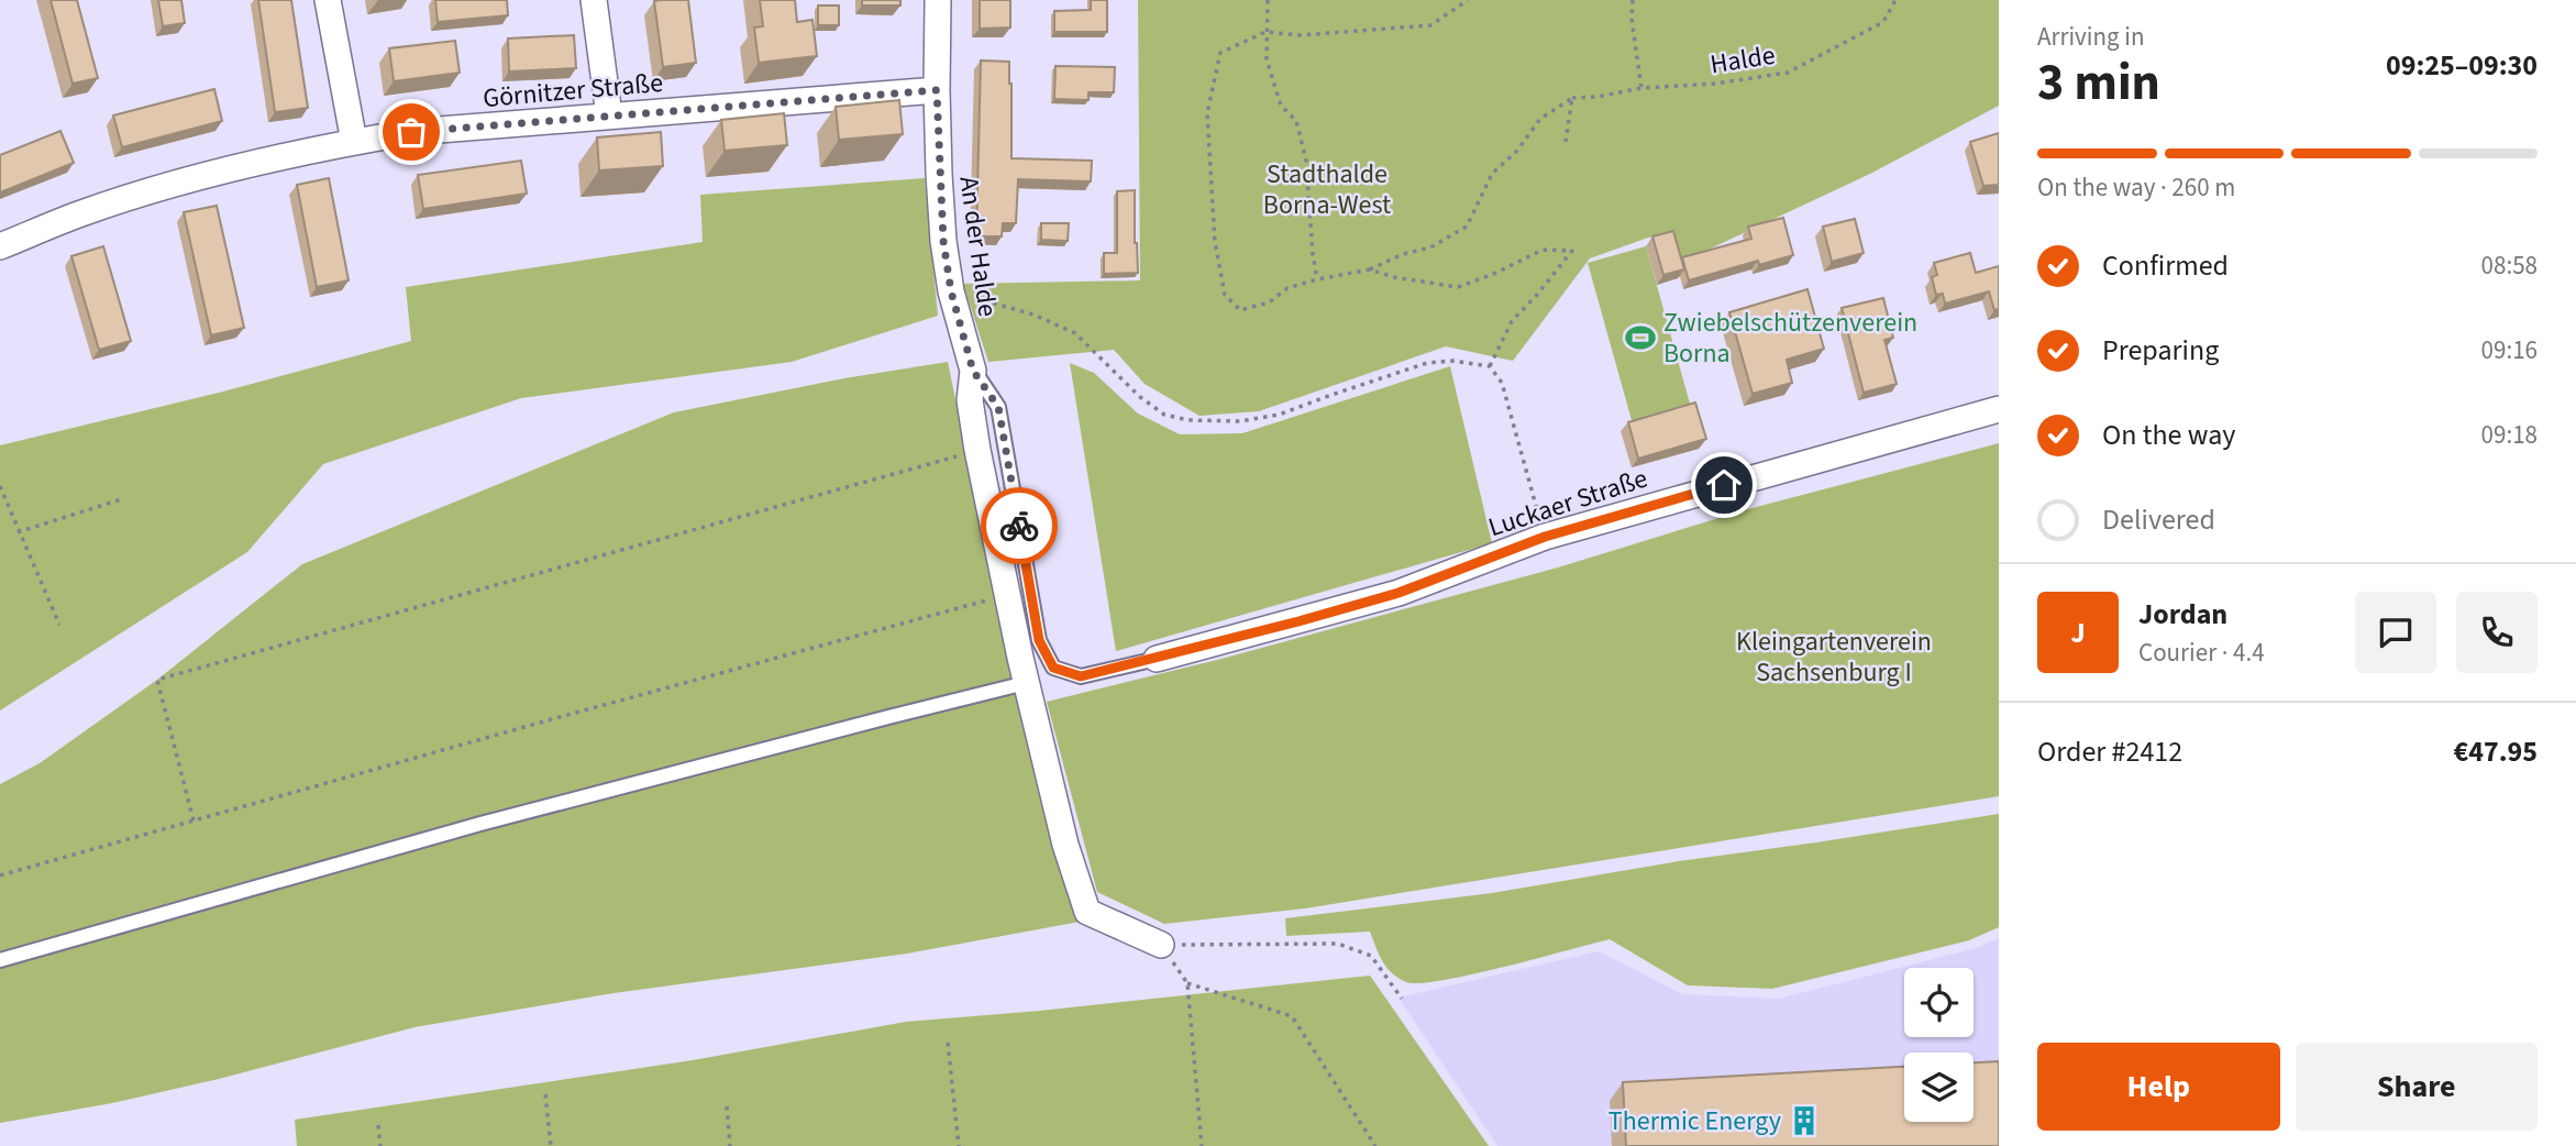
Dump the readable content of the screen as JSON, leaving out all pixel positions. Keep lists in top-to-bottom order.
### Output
{
  "streets": {
    "street": ["Görnitzer Straße", "An der Halde", "Luckaer Straße"],
    "path": ["Halde"]
  },
  "crossings": [
    ["Görnitzer Straße", "An der Halde"]
  ],
  "parks": ["Stadthalde Borna-West", "Kleingartenverein Sachsenburg I"],
  "places": {
    "sports": ["Zwiebelschützenverein Borna"],
    "building": ["Thermic Energy"]
  },
  "page": {
    "heading": ["3 min", "Arriving in", "09:25–09:30"],
    "panel": [
      "Jordan",
      "Courier · 4.4",
      "Order #2412",
      "€47.95"
    ],
    "bar": "On the way · 260 m",
    "list": [
      ["Confirmed", "08:58"],
      ["Preparing", "09:16"],
      ["On the way", "09:18"],
      "Delivered"
    ],
    "round": "J",
    "buttons": ["Help", "Share"]
  }
}
